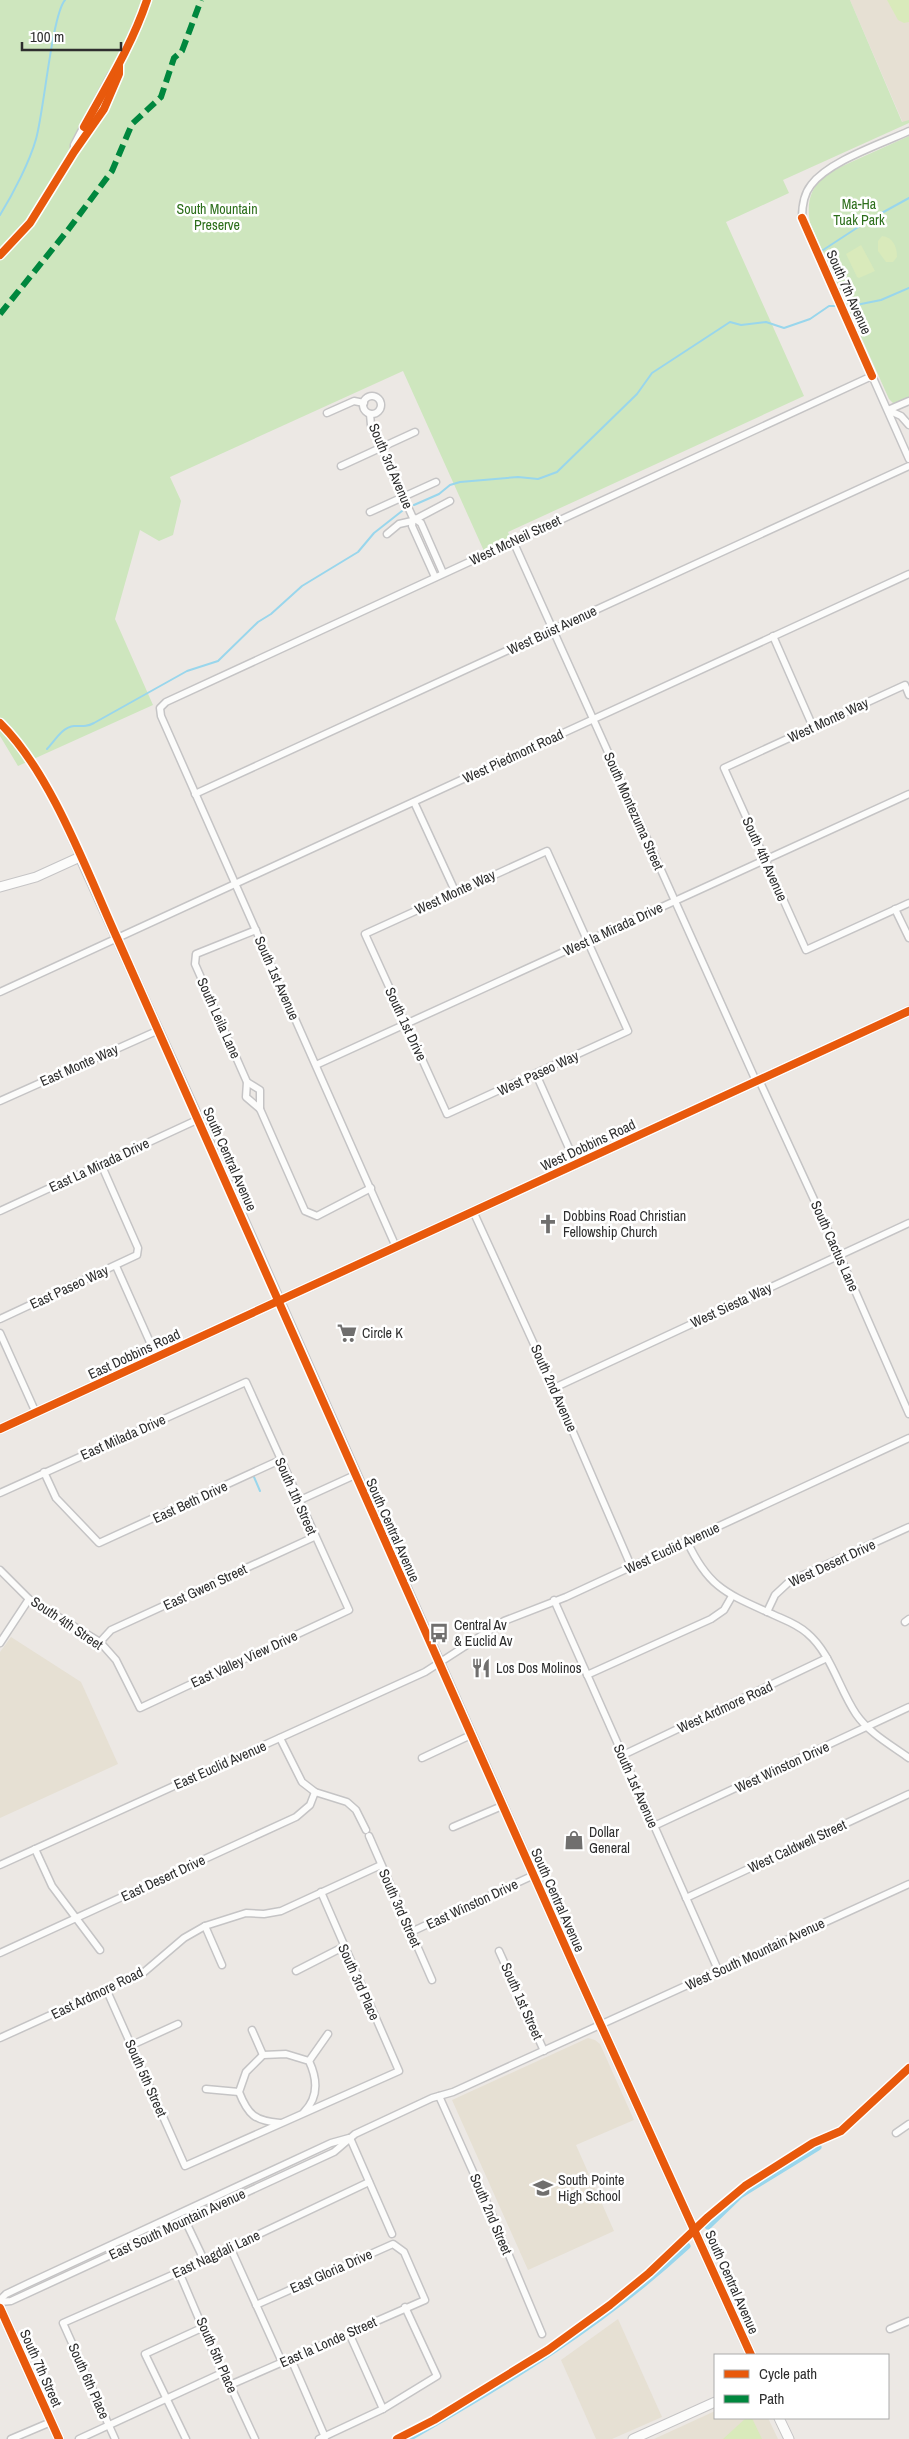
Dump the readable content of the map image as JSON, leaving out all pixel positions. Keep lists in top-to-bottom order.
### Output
{
  "streets": {
    "main road": [
      "West Dobbins Road",
      "South Central Avenue",
      "East Dobbins Road",
      "South 7th Street"
    ],
    "street": [
      "South 7th Avenue",
      "South 3rd Avenue",
      "West McNeil Street",
      "West Buist Avenue",
      "West Monte Way",
      "West Piedmont Road",
      "South Montezuma Street",
      "South 4th Avenue",
      "West la Mirada Drive",
      "South 1st Avenue",
      "South Leila Lane",
      "South 1st Drive",
      "East Monte Way",
      "West Paseo Way",
      "East La Mirada Drive",
      "South Cactus Lane",
      "East Paseo Way",
      "West Siesta Way",
      "South 2nd Avenue",
      "East Milada Drive",
      "South 1th Street",
      "East Beth Drive",
      "West Euclid Avenue",
      "West Desert Drive",
      "East Gwen Street",
      "South 4th Street",
      "East Valley View Drive",
      "West Ardmore Road",
      "East Euclid Avenue",
      "West Winston Drive",
      "West Caldwell Street",
      "East Desert Drive",
      "East Winston Drive",
      "South 3rd Street",
      "West South Mountain Avenue",
      "South 3rd Place",
      "East Ardmore Road",
      "South 1st Street",
      "South 5th Street",
      "South 2nd Street",
      "East South Mountain Avenue",
      "East Nagdali Lane",
      "East Gloria Drive",
      "East la Londe Street",
      "South 5th Place",
      "South 6th Place"
    ]
  },
  "crossings": [
    ["South 7th Avenue", "West McNeil Street"],
    ["South 3rd Avenue", "West McNeil Street"],
    ["West McNeil Street", "South Montezuma Street"],
    ["West McNeil Street", "South 1st Avenue"],
    ["West Buist Avenue", "South Montezuma Street"],
    ["West Buist Avenue", "South 1st Avenue"],
    ["West Monte Way", "South 4th Avenue"],
    ["West Monte Way", "West la Mirada Drive"],
    ["West Monte Way", "South 1st Drive"],
    ["West Monte Way", "West Paseo Way"],
    ["West Piedmont Road", "South Montezuma Street"],
    ["West Piedmont Road", "South 1st Avenue"],
    ["West Piedmont Road", "South Central Avenue"],
    ["South Montezuma Street", "West la Mirada Drive"],
    ["South Montezuma Street", "West Dobbins Road"],
    ["South Montezuma Street", "South Cactus Lane"],
    ["South 4th Avenue", "West la Mirada Drive"],
    ["West la Mirada Drive", "South 1st Avenue"],
    ["West la Mirada Drive", "South 1st Drive"],
    ["West la Mirada Drive", "West Paseo Way"],
    ["South 1st Avenue", "South Leila Lane"],
    ["South 1st Avenue", "West Dobbins Road"],
    ["South 1st Avenue", "West Euclid Avenue"],
    ["South 1st Avenue", "West Ardmore Road"],
    ["South 1st Avenue", "West Winston Drive"],
    ["South 1st Avenue", "West Caldwell Street"],
    ["South 1st Avenue", "West South Mountain Avenue"],
    ["South 1st Drive", "West Paseo Way"],
    ["East Monte Way", "South Central Avenue"],
    ["West Dobbins Road", "South Central Avenue"],
    ["West Dobbins Road", "South Cactus Lane"],
    ["West Dobbins Road", "East Dobbins Road"],
    ["West Dobbins Road", "South 2nd Avenue"],
    ["South Central Avenue", "East La Mirada Drive"],
    ["South Central Avenue", "East Dobbins Road"],
    ["South Central Avenue", "West Euclid Avenue"],
    ["South Central Avenue", "East Euclid Avenue"],
    ["South Central Avenue", "East Winston Drive"],
    ["South Central Avenue", "West South Mountain Avenue"],
    ["South Central Avenue", "East South Mountain Avenue"],
    ["East La Mirada Drive", "East Paseo Way"],
    ["South Cactus Lane", "West Siesta Way"],
    ["West Siesta Way", "South 2nd Avenue"],
    ["South 2nd Avenue", "West Euclid Avenue"],
    ["East Milada Drive", "South 1th Street"],
    ["East Milada Drive", "East Beth Drive"],
    ["South 1th Street", "East Beth Drive"],
    ["South 1th Street", "East Gwen Street"],
    ["South 1th Street", "East Valley View Drive"],
    ["West Euclid Avenue", "East Euclid Avenue"],
    ["East Gwen Street", "South 4th Street"],
    ["South 4th Street", "East Valley View Drive"],
    ["East Winston Drive", "South 3rd Street"],
    ["South 3rd Street", "East Ardmore Road"],
    ["West South Mountain Avenue", "East South Mountain Avenue"],
    ["South 3rd Place", "East Ardmore Road"],
    ["South 3rd Place", "South 5th Street"],
    ["East Ardmore Road", "South 5th Street"],
    ["South 1st Street", "East South Mountain Avenue"],
    ["South 2nd Street", "East South Mountain Avenue"],
    ["East Nagdali Lane", "South 5th Place"],
    ["East Nagdali Lane", "South 6th Place"],
    ["East Gloria Drive", "East la Londe Street"],
    ["East la Londe Street", "South 5th Place"]
  ],
  "parks": ["Ma-Ha Tuak Park", "South Mountain Preserve"],
  "places": {
    "church": ["Dobbins Road Christian Fellowship Church"],
    "supermarket": ["Circle K"],
    "bus stop": ["Central Av & Euclid Av"],
    "restaurant": ["Los Dos Molinos"],
    "shop": ["Dollar General"],
    "school or university": ["South Pointe High School"]
  },
  "legend": ["Cycle path", "Path"],
  "scale_bar": "100 m"
}
